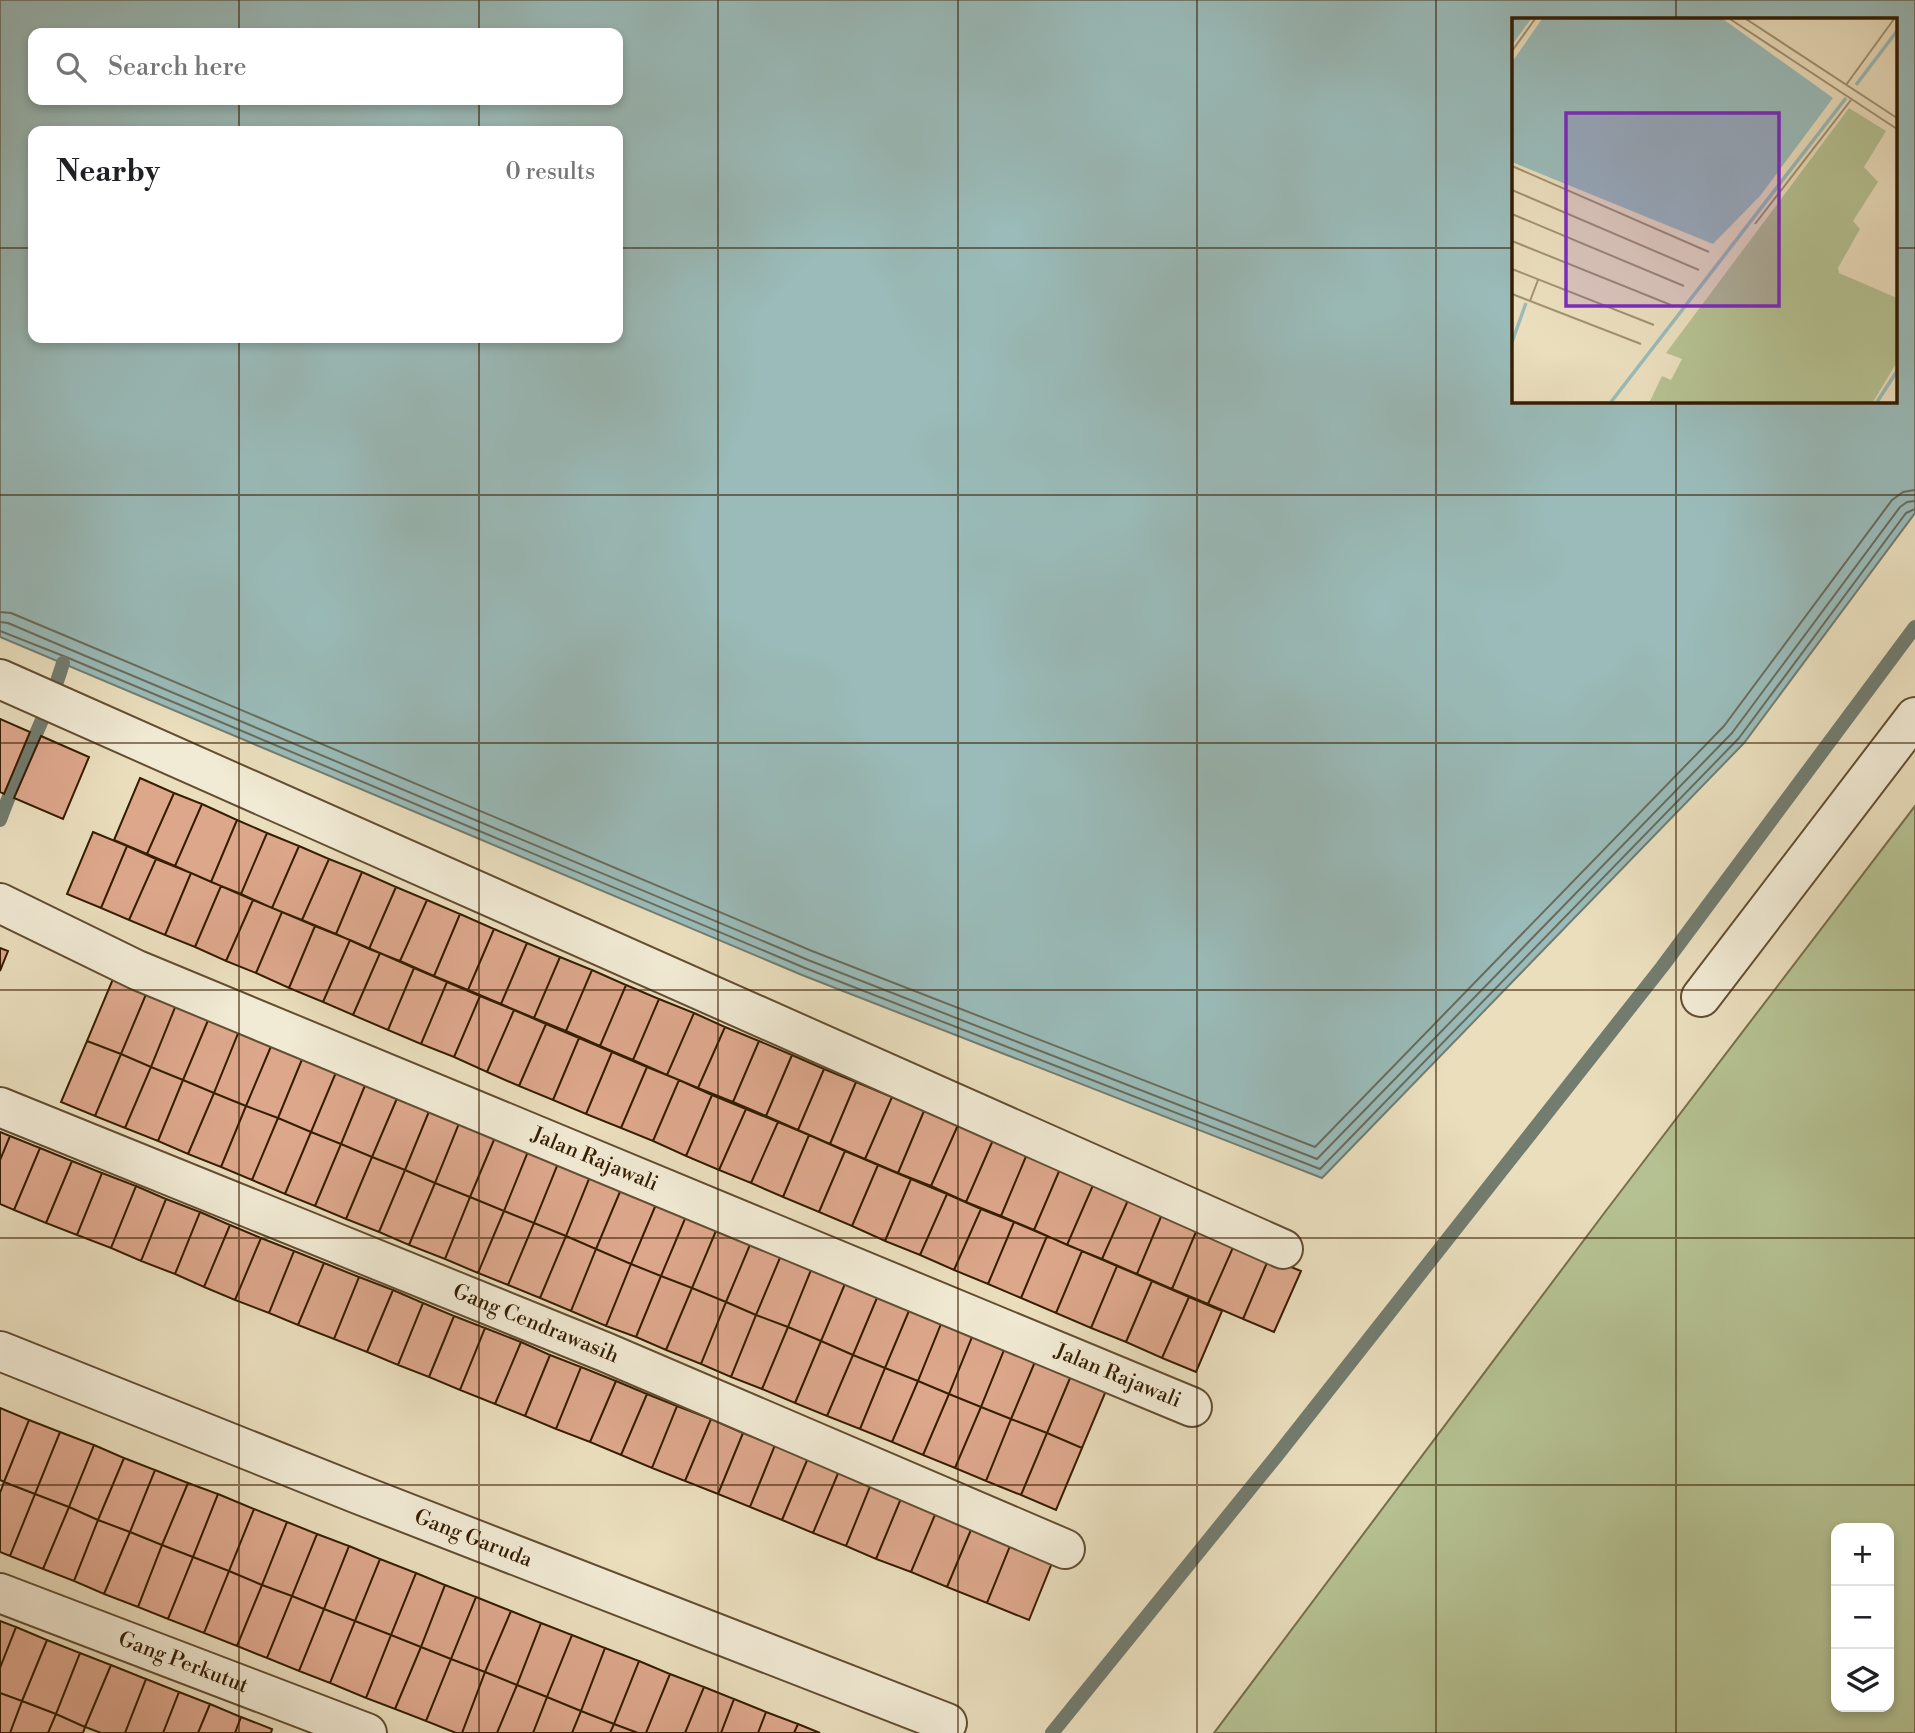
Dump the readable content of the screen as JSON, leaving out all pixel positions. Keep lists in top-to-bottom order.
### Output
{
  "streets": {
    "street": [
      "Jalan Rajawali",
      "Gang Cendrawasih",
      "Gang Garuda",
      "Gang Perkutut"
    ]
  },
  "page": {
    "search": "Search here",
    "heading": ["Nearby", "0 results"],
    "map_buttons": ["+", "−"]
  }
}
